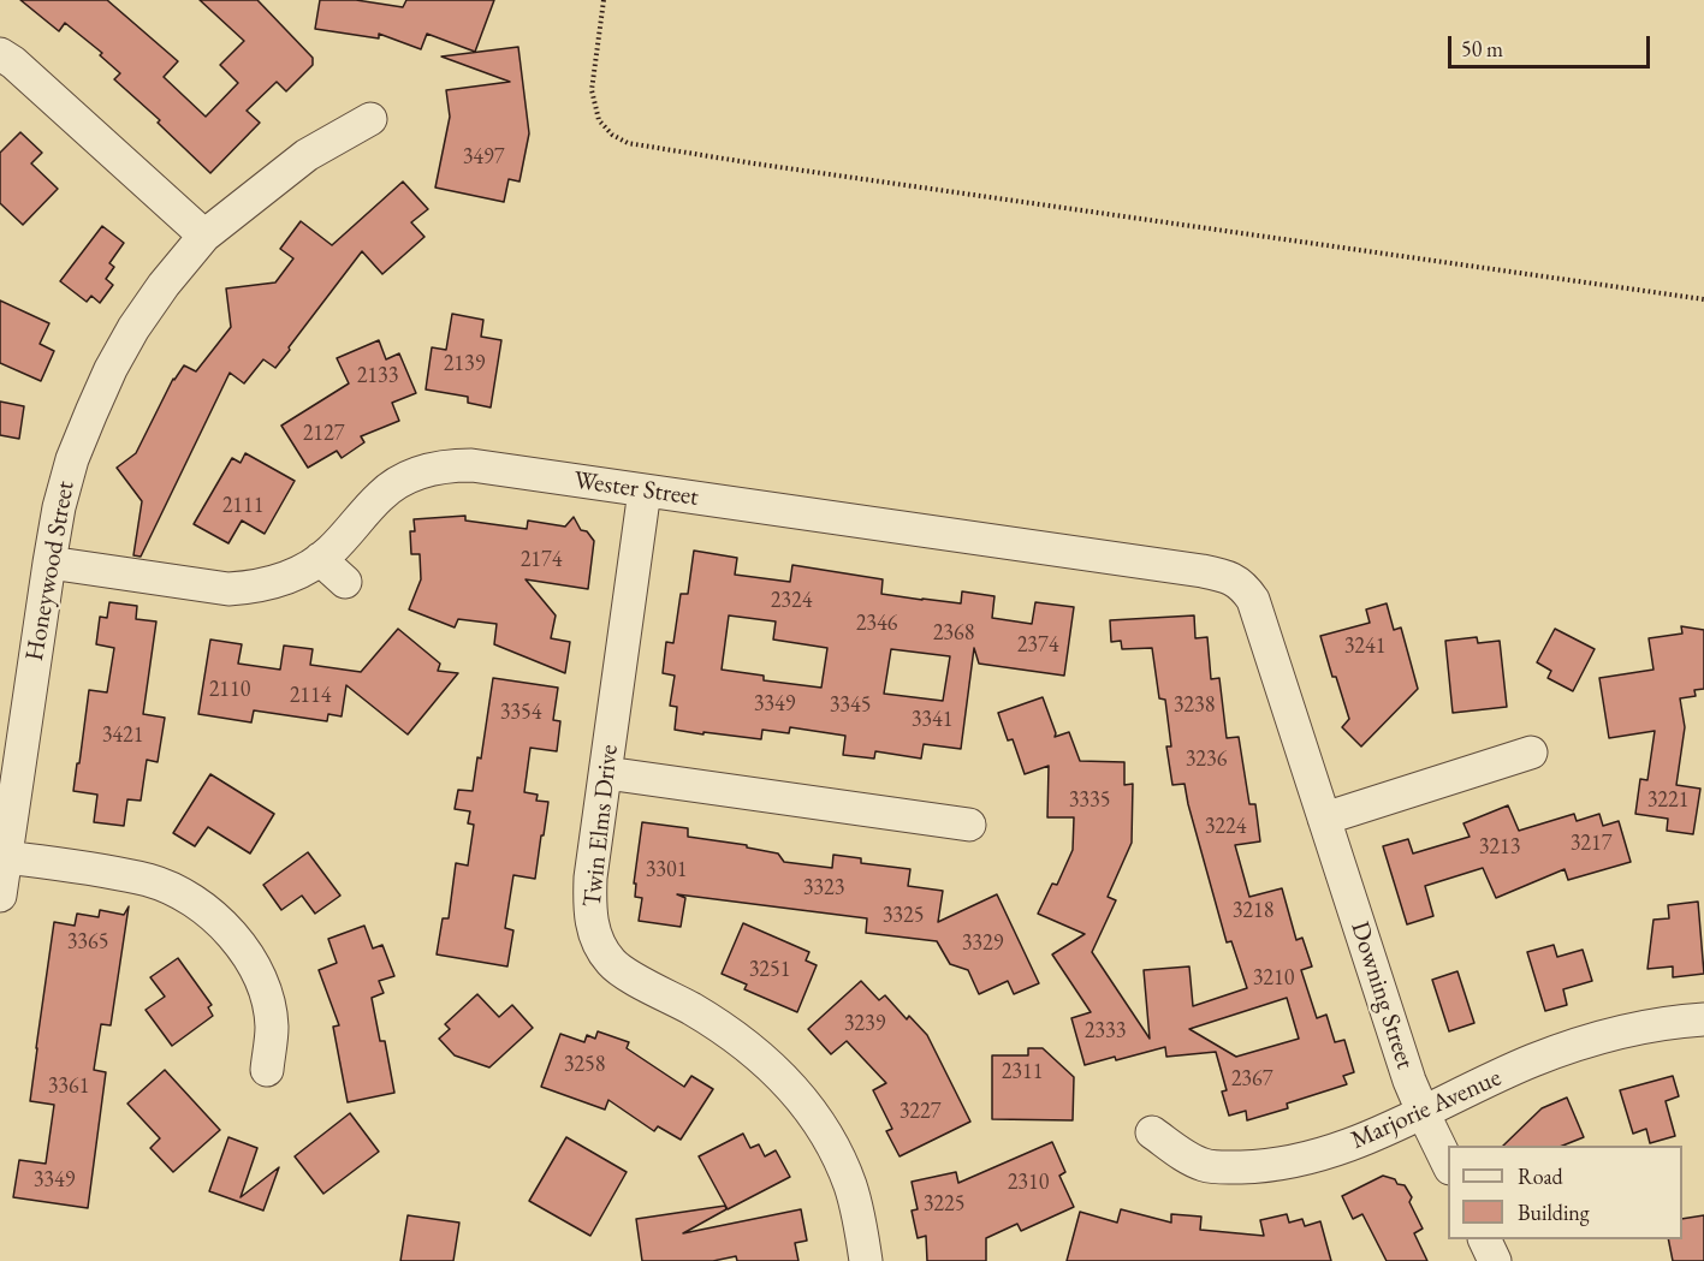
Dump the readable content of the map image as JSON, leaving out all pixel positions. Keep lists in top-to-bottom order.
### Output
{
  "streets": {
    "street": [
      "Wester Street",
      "Honeywood Street",
      "Twin Elms Drive",
      "Downing Street",
      "Marjorie Avenue"
    ]
  },
  "crossings": [
    ["Wester Street", "Honeywood Street"],
    ["Wester Street", "Twin Elms Drive"],
    ["Wester Street", "Downing Street"],
    ["Downing Street", "Marjorie Avenue"]
  ],
  "house_numbers": [
    "3497",
    "2139",
    "2133",
    "2127",
    "2111",
    "2174",
    "2324",
    "2346",
    "2368",
    "2374",
    "3241",
    "2110",
    "2114",
    "3349",
    "3345",
    "3238",
    "3354",
    "3341",
    "3421",
    "3236",
    "3335",
    "3221",
    "3224",
    "3217",
    "3213",
    "3301",
    "3323",
    "3218",
    "3325",
    "3365",
    "3329",
    "3251",
    "3210",
    "3239",
    "2333",
    "3258",
    "2311",
    "2367",
    "3361",
    "3227",
    "3349",
    "2310",
    "3225"
  ],
  "legend": ["Road", "Building"],
  "scale_bar": "50 m"
}
